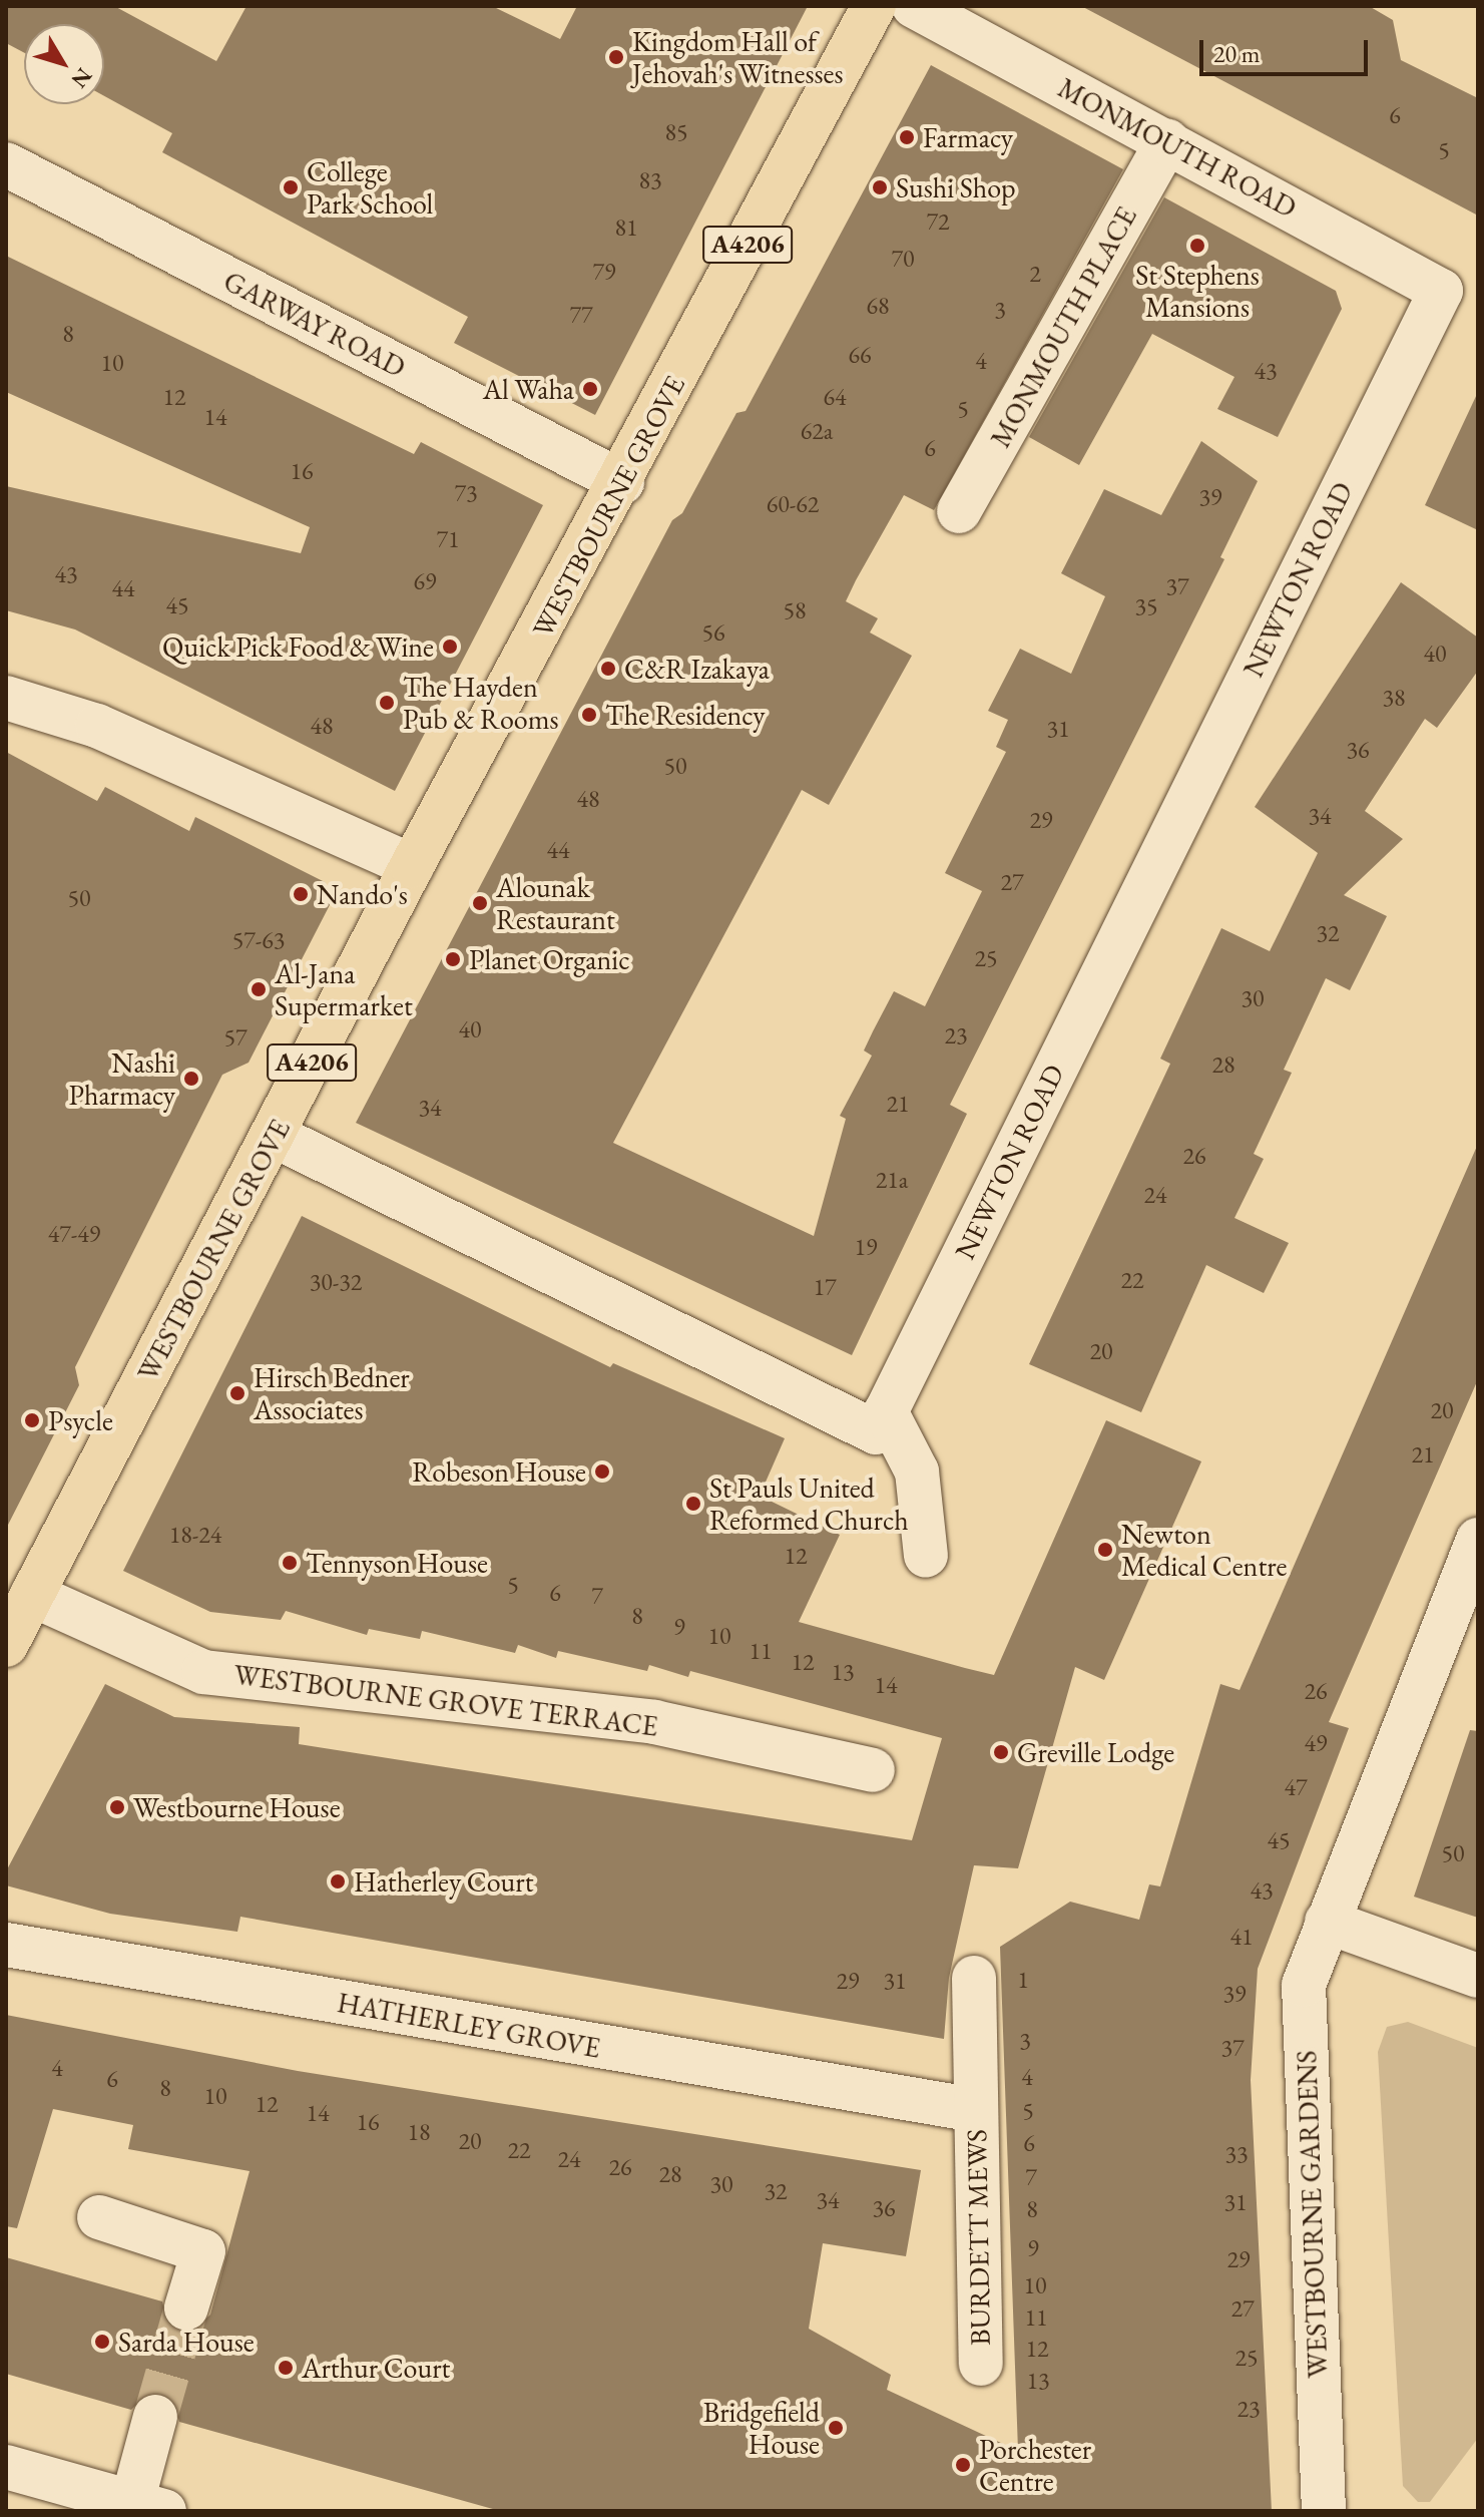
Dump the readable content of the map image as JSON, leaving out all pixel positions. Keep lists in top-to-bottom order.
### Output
{
  "streets": {
    "main road": ["A4206", "WESTBOURNE GROVE"],
    "street": [
      "MONMOUTH ROAD",
      "GARWAY ROAD",
      "MONMOUTH PLACE",
      "NEWTON ROAD",
      "WESTBOURNE GROVE TERRACE",
      "HATHERLEY GROVE",
      "WESTBOURNE GARDENS",
      "BURDETT MEWS"
    ]
  },
  "crossings": [
    ["MONMOUTH ROAD", "MONMOUTH PLACE"],
    ["MONMOUTH ROAD", "NEWTON ROAD"],
    ["GARWAY ROAD", "WESTBOURNE GROVE"],
    ["WESTBOURNE GROVE", "WESTBOURNE GROVE TERRACE"],
    ["HATHERLEY GROVE", "BURDETT MEWS"]
  ],
  "places": [
    "Kingdom Hall of Jehovah's Witnesses",
    "Farmacy",
    "College Park School",
    "Sushi Shop",
    "St Stephens Mansions",
    "Al Waha",
    "Quick Pick Food & Wine",
    "C&R Izakaya",
    "The Hayden Pub & Rooms",
    "The Residency",
    "Nando's",
    "Alounak Restaurant",
    "Planet Organic",
    "Al-Jana Supermarket",
    "Nashi Pharmacy",
    "Hirsch Bedner Associates",
    "Psycle",
    "Robeson House",
    "St Pauls United Reformed Church",
    "Newton Medical Centre",
    "Tennyson House",
    "Greville Lodge",
    "Westbourne House",
    "Hatherley Court",
    "Sarda House",
    "Arthur Court",
    "Bridgefield House",
    "Porchester Centre"
  ],
  "house_numbers": [
    "6",
    "85",
    "5",
    "83",
    "72",
    "81",
    "70",
    "79",
    "2",
    "68",
    "3",
    "77",
    "8",
    "66",
    "4",
    "10",
    "43",
    "12",
    "64",
    "5",
    "14",
    "62a",
    "6",
    "16",
    "73",
    "39",
    "60-62",
    "71",
    "43",
    "69",
    "37",
    "44",
    "45",
    "35",
    "58",
    "56",
    "40",
    "38",
    "48",
    "31",
    "36",
    "50",
    "48",
    "34",
    "29",
    "44",
    "27",
    "50",
    "32",
    "57-63",
    "25",
    "30",
    "40",
    "23",
    "57",
    "28",
    "21",
    "34",
    "26",
    "21a",
    "24",
    "47-49",
    "19",
    "22",
    "30-32",
    "17",
    "20",
    "20",
    "21",
    "18-24",
    "12",
    "5",
    "6",
    "7",
    "8",
    "9",
    "10",
    "11",
    "12",
    "13",
    "14",
    "26",
    "49",
    "47",
    "45",
    "50",
    "43",
    "41",
    "1",
    "29",
    "31",
    "39",
    "3",
    "37",
    "4",
    "4",
    "6",
    "8",
    "10",
    "12",
    "5",
    "14",
    "16",
    "18",
    "20",
    "6",
    "22",
    "33",
    "24",
    "26",
    "28",
    "7",
    "30",
    "32",
    "34",
    "31",
    "36",
    "8",
    "9",
    "29",
    "10",
    "27",
    "11",
    "12",
    "25",
    "13",
    "23"
  ],
  "scale_bar": "20 m",
  "north": "bottom right"
}
